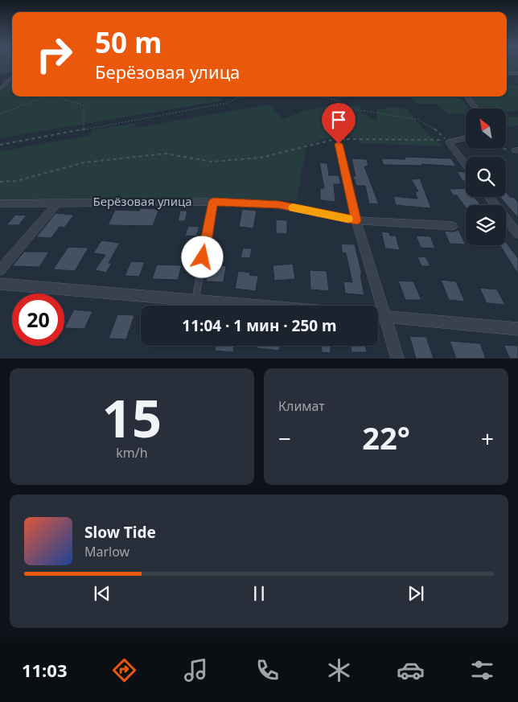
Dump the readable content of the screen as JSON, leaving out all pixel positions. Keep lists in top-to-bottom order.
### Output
{
  "streets": {
    "street": ["Берёзовая улица"]
  },
  "north": "top left",
  "page": {
    "turn": ["50 m", "Берёзовая улица"],
    "limit": "20",
    "trip": "11:04 · 1 мин · 250 m",
    "tile": [
      ["15", "km/h"],
      "Климат"
    ],
    "heat": ["−", "22°", "+"],
    "song": ["Slow Tide", "Marlow"],
    "tabs": "11:03"
  }
}
